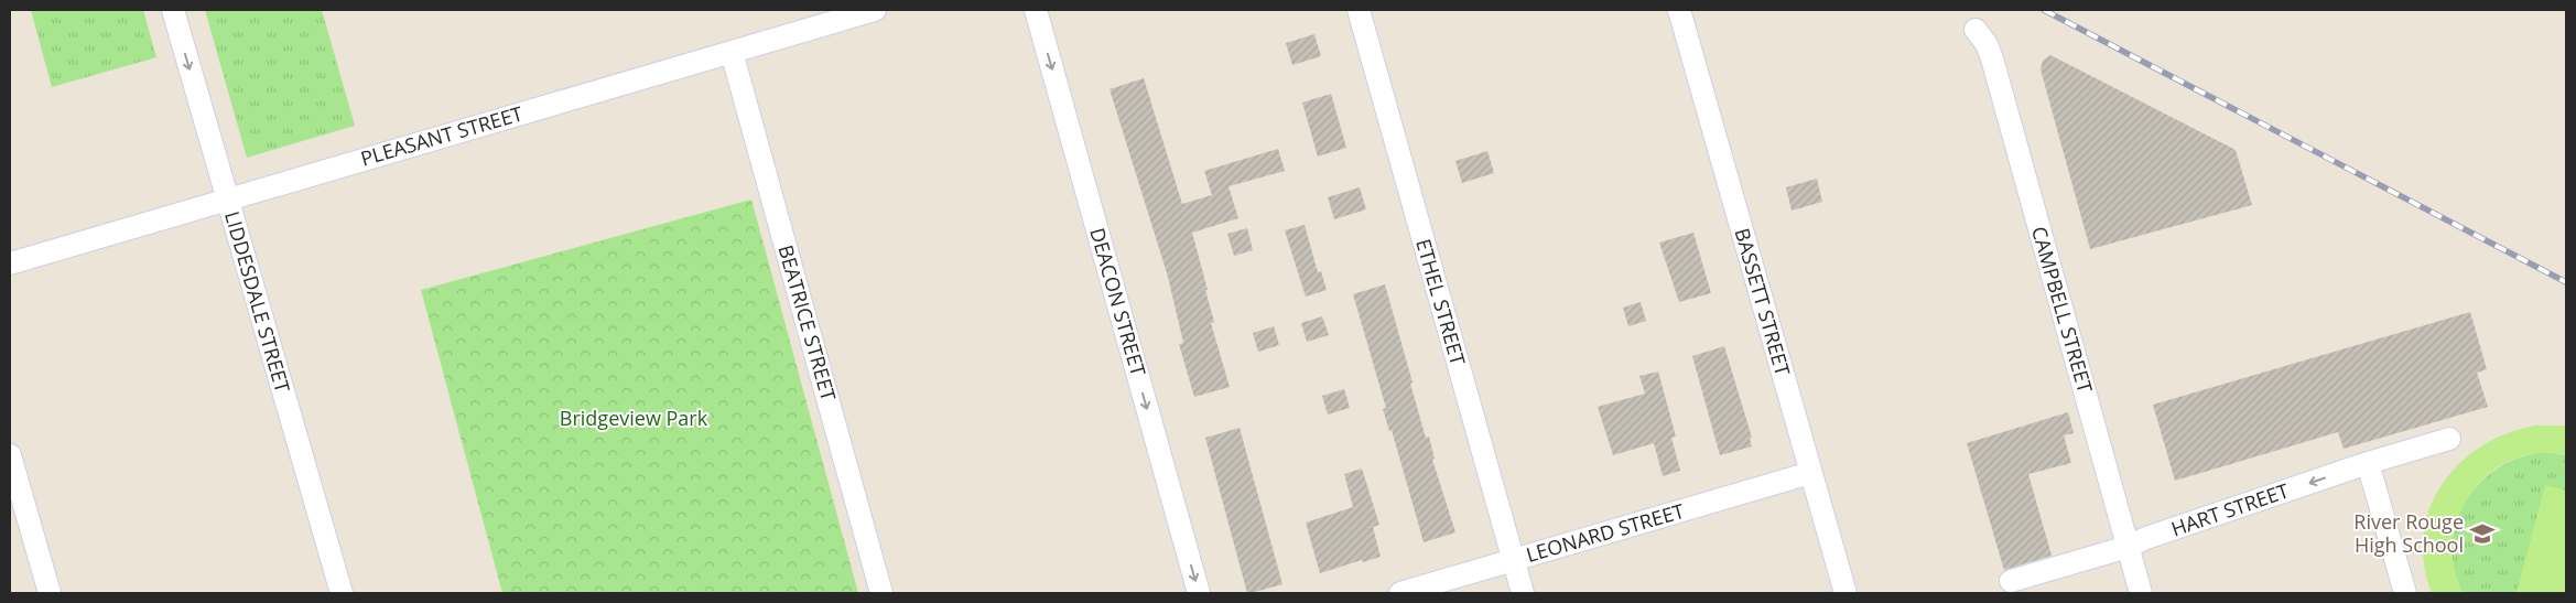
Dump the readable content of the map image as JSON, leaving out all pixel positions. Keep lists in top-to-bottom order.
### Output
{
  "streets": {
    "street": [
      "PLEASANT STREET",
      "LIDDESDALE STREET",
      "DEACON STREET",
      "ETHEL STREET",
      "BASSETT STREET",
      "CAMPBELL STREET",
      "BEATRICE STREET",
      "HART STREET",
      "LEONARD STREET"
    ]
  },
  "crossings": [
    ["PLEASANT STREET", "LIDDESDALE STREET"],
    ["PLEASANT STREET", "BEATRICE STREET"],
    ["ETHEL STREET", "LEONARD STREET"],
    ["BASSETT STREET", "LEONARD STREET"],
    ["CAMPBELL STREET", "HART STREET"]
  ],
  "one_way": ["DEACON STREET", "HART STREET"],
  "parks": ["Bridgeview Park"],
  "places": {
    "school or university": ["River Rouge High School"]
  }
}
